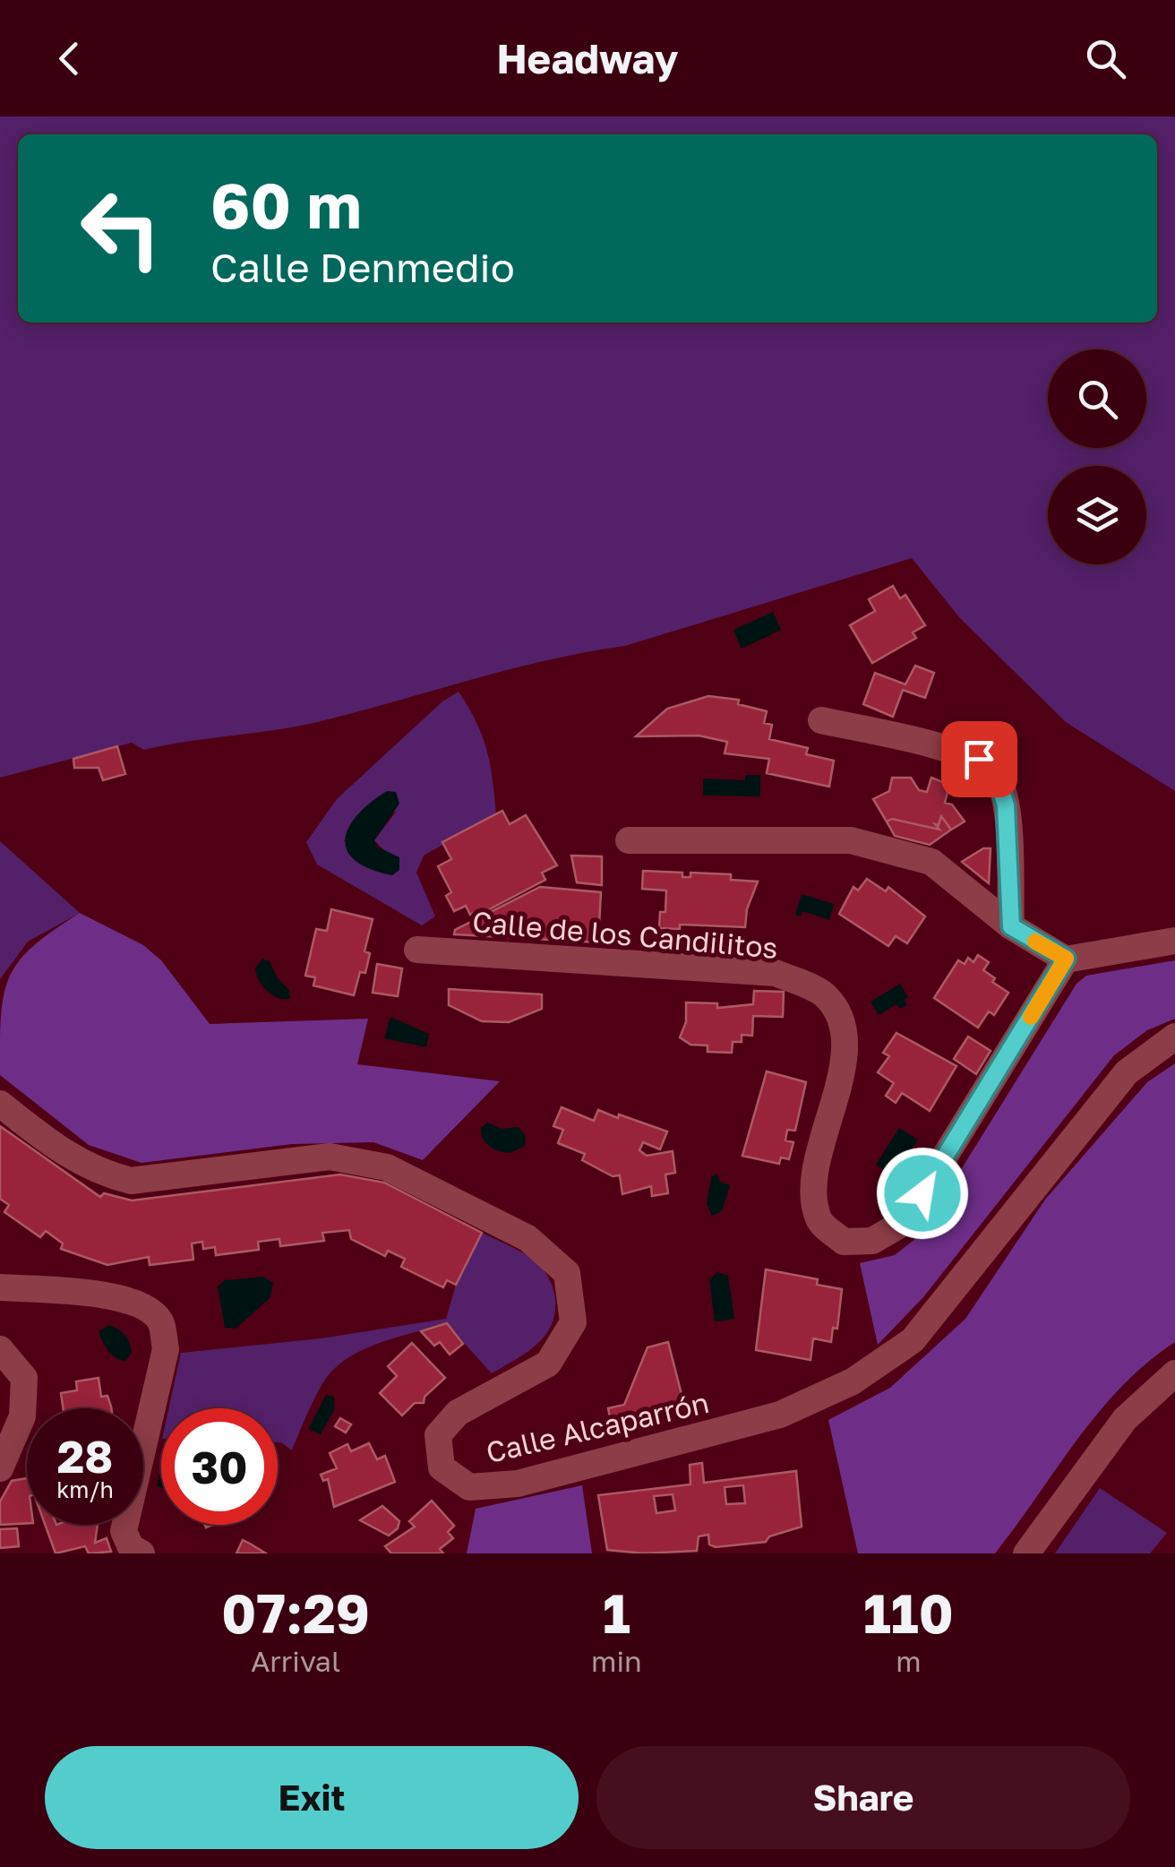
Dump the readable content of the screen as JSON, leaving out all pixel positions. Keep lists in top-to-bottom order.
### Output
{
  "streets": {
    "street": ["Calle de los Candilitos", "Calle Alcaparrón"]
  },
  "page": {
    "header": "Headway",
    "turn": ["60 m", "Calle Denmedio"],
    "speed": "28 km/h",
    "limit": "30",
    "eta": [
      "07:29",
      "Arrival",
      "1",
      "min",
      "110",
      "m"
    ],
    "buttons": ["Exit", "Share"]
  }
}
